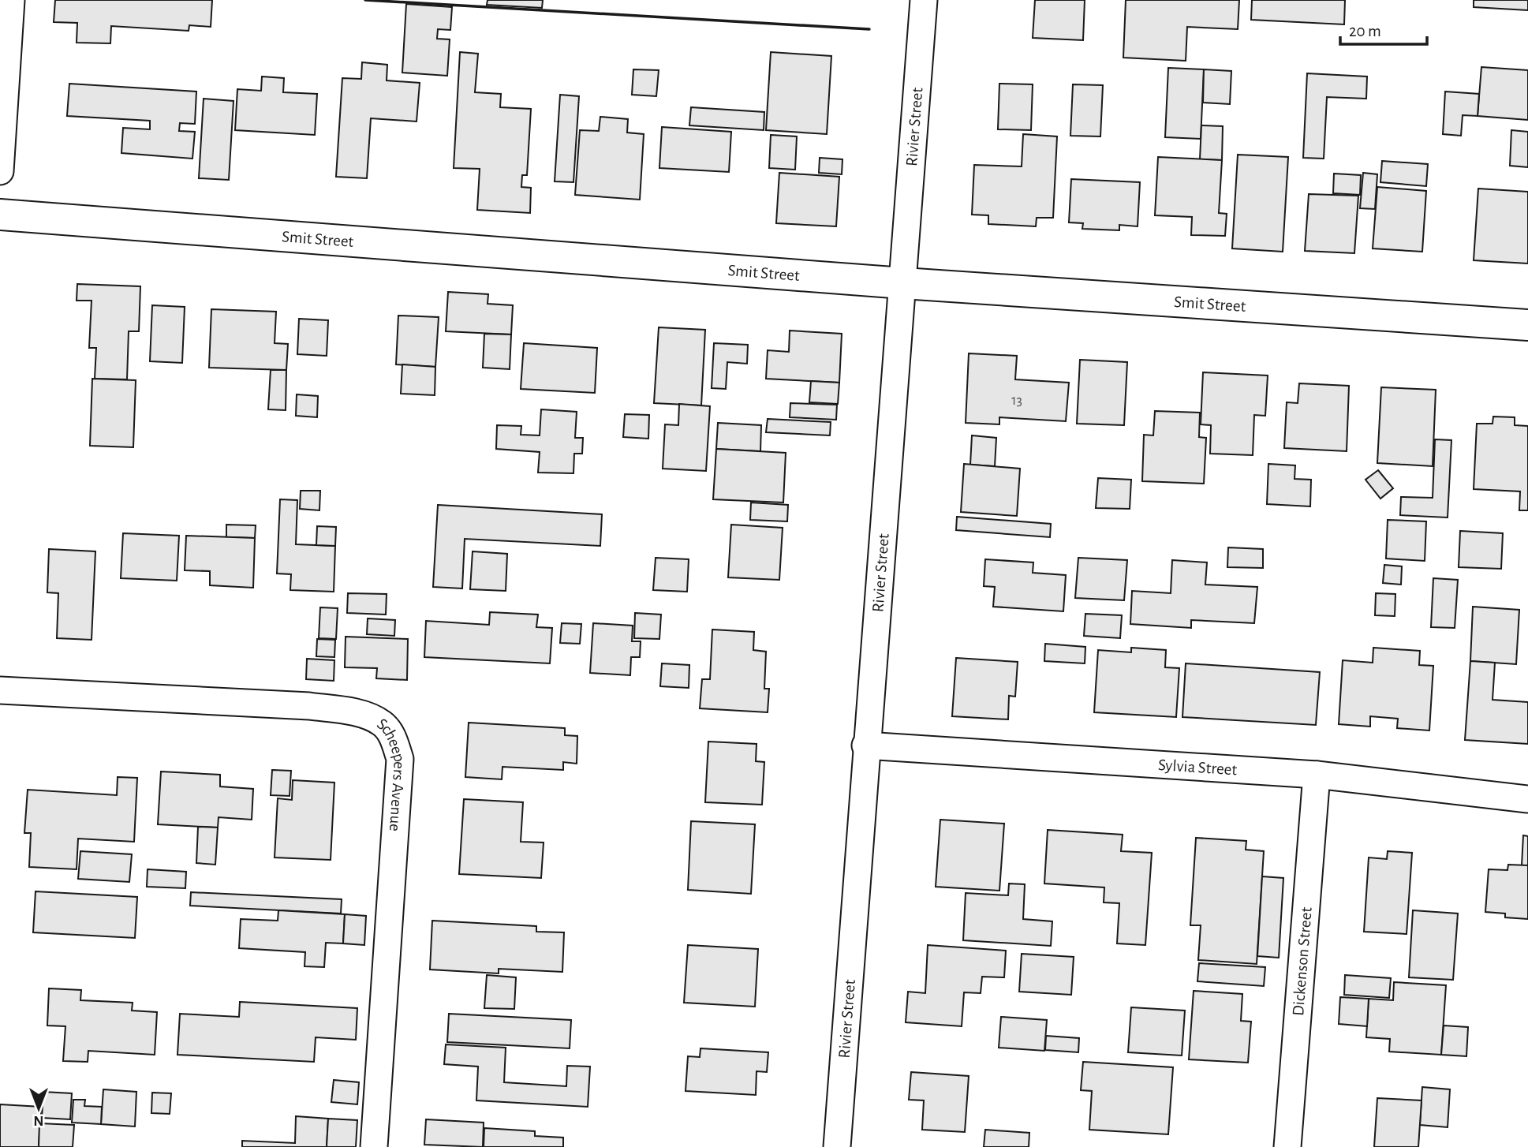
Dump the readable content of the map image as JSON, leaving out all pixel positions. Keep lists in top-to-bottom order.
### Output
{
  "streets": {
    "street": [
      "Rivier Street",
      "Smit Street",
      "Sylvia Street",
      "Scheepers Avenue",
      "Dickenson Street"
    ]
  },
  "crossings": [
    ["Rivier Street", "Smit Street"],
    ["Rivier Street", "Sylvia Street"],
    ["Sylvia Street", "Dickenson Street"]
  ],
  "house_numbers": ["13"],
  "scale_bar": "20 m",
  "north": "bottom"
}
